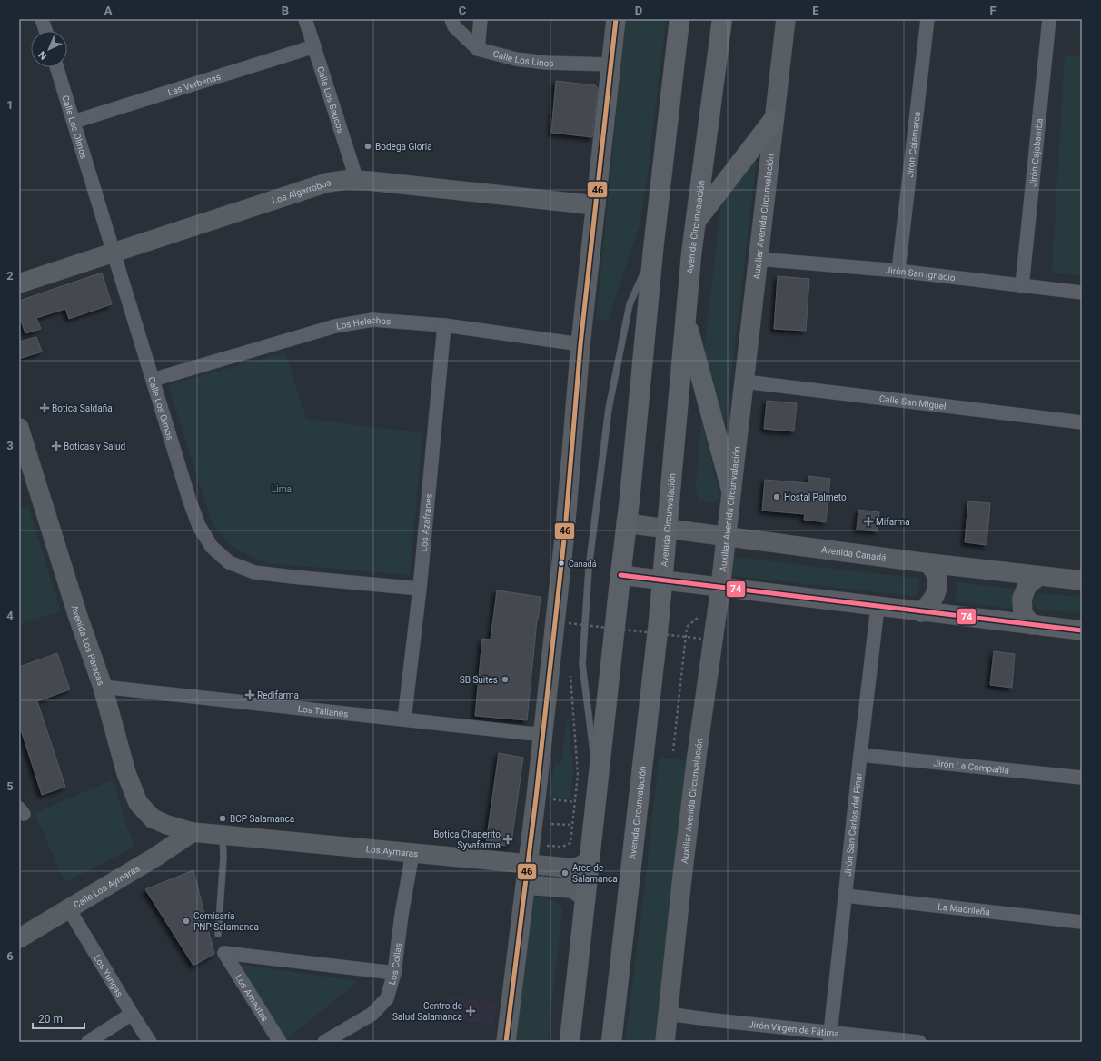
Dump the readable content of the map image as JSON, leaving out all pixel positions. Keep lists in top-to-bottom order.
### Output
{
  "streets": {
    "main road": [
      "Los Algarrobos",
      "Auxiliar Avenida Circunvalación",
      "Avenida Circunvalación",
      "Avenida Canadá",
      "Avenida Los Paracas",
      "Los Aymaras",
      "Calle Los Aymaras"
    ],
    "street": [
      "Calle Los Linos",
      "Las Verbenas",
      "Calle Los Saucos",
      "Calle Los Olmos",
      "Jirón Cajamarca",
      "Jirón Cajabamba",
      "Jirón San Ignacio",
      "Los Helechos",
      "Calle San Miguel",
      "Los Azafranes",
      "Los Tallanes",
      "Jirón La Compañia",
      "Jirón San Carlos del Pinar",
      "La Madrileña",
      "Los Collas",
      "Los Yungas",
      "Los Amautas",
      "Jirón Virgen de Fátima"
    ]
  },
  "crossings": [
    ["Las Verbenas", "Calle Los Saucos"],
    ["Las Verbenas", "Calle Los Olmos"],
    ["Calle Los Saucos", "Los Algarrobos"],
    ["Calle Los Olmos", "Los Algarrobos"],
    ["Calle Los Olmos", "Los Helechos"],
    ["Calle Los Olmos", "Los Azafranes"],
    ["Jirón Cajamarca", "Jirón San Ignacio"],
    ["Jirón Cajabamba", "Jirón San Ignacio"],
    ["Auxiliar Avenida Circunvalación", "Jirón San Ignacio"],
    ["Auxiliar Avenida Circunvalación", "Calle San Miguel"],
    ["Auxiliar Avenida Circunvalación", "Avenida Canadá"],
    ["Auxiliar Avenida Circunvalación", "Jirón Virgen de Fátima"],
    ["Avenida Circunvalación", "Avenida Canadá"],
    ["Los Helechos", "Los Azafranes"],
    ["Los Azafranes", "Los Tallanes"],
    ["Avenida Los Paracas", "Los Tallanes"],
    ["Avenida Los Paracas", "Los Aymaras"],
    ["Avenida Los Paracas", "Calle Los Aymaras"],
    ["Jirón La Compañia", "Jirón San Carlos del Pinar"],
    ["Jirón San Carlos del Pinar", "La Madrileña"],
    ["Jirón San Carlos del Pinar", "Jirón Virgen de Fátima"],
    ["Los Aymaras", "Calle Los Aymaras"],
    ["Los Aymaras", "Los Collas"],
    ["Calle Los Aymaras", "Los Yungas"],
    ["Los Collas", "Los Amautas"]
  ],
  "parks": ["Lima"],
  "places": {
    "other": [
      "Bodega Gloria",
      "Hostal Palmeto",
      "Canadá",
      "SB Suites",
      "BCP Salamanca",
      "Arco de Salamanca",
      "Comisaría PNP Salamanca"
    ],
    "health": [
      "Botica Saldaña",
      "Boticas y Salud",
      "Mifarma",
      "Redifarma",
      "Botica Chaperito Syvafarma",
      "Centro de Salud Salamanca"
    ]
  },
  "lines": ["transit line 46", "transit line 74"],
  "scale_bar": "20 m",
  "north": "bottom left",
  "grid": {
    "columns": [
      "A",
      "B",
      "C",
      "D",
      "E",
      "F"
    ],
    "rows": [
      "1",
      "2",
      "3",
      "4",
      "5",
      "6"
    ]
  }
}
